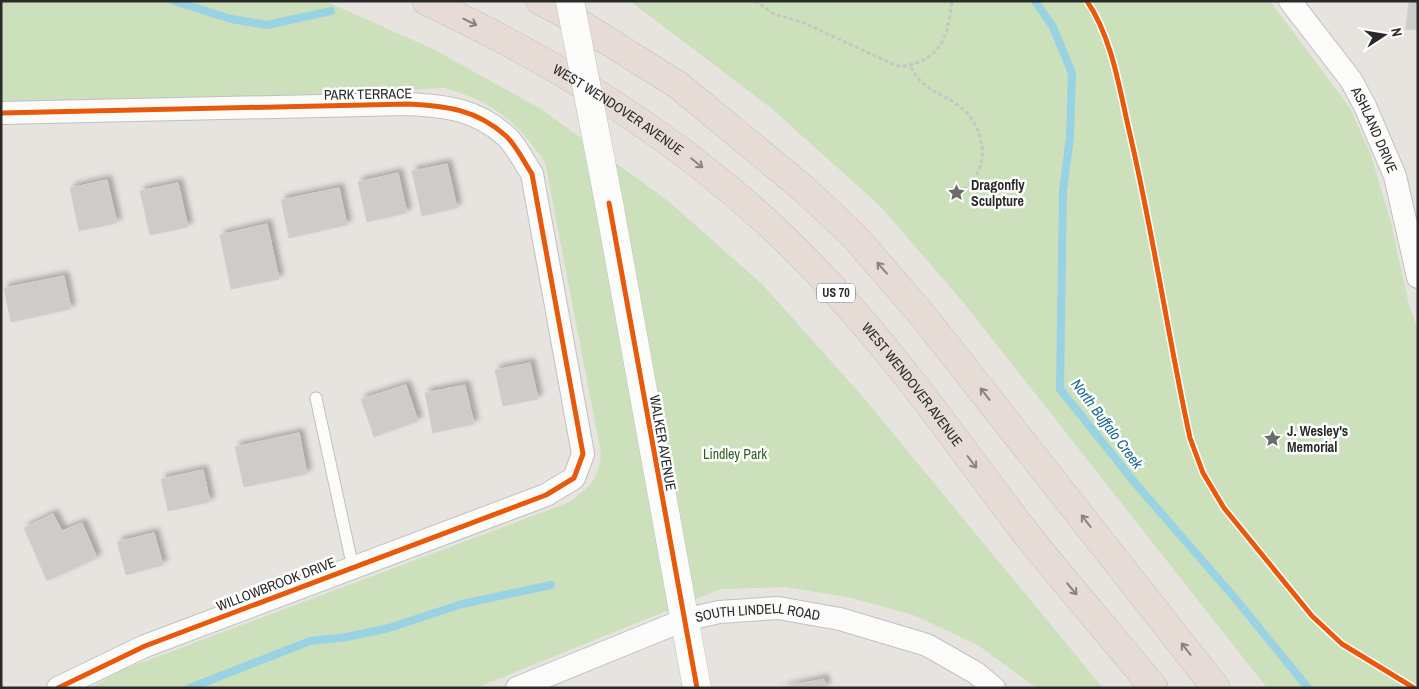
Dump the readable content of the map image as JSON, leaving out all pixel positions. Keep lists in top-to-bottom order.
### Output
{
  "streets": {
    "highway": ["WEST WENDOVER AVENUE", "US 70"],
    "street": [
      "PARK TERRACE",
      "ASHLAND DRIVE",
      "WALKER AVENUE",
      "WILLOWBROOK DRIVE",
      "SOUTH LINDELL ROAD"
    ]
  },
  "crossings": [
    ["PARK TERRACE", "WILLOWBROOK DRIVE"],
    ["WALKER AVENUE", "SOUTH LINDELL ROAD"]
  ],
  "water": ["North Buffalo Creek"],
  "parks": ["Lindley Park"],
  "places": {
    "place": ["Dragonfly Sculpture", "J. Wesley's Memorial"]
  },
  "north": "right"
}
